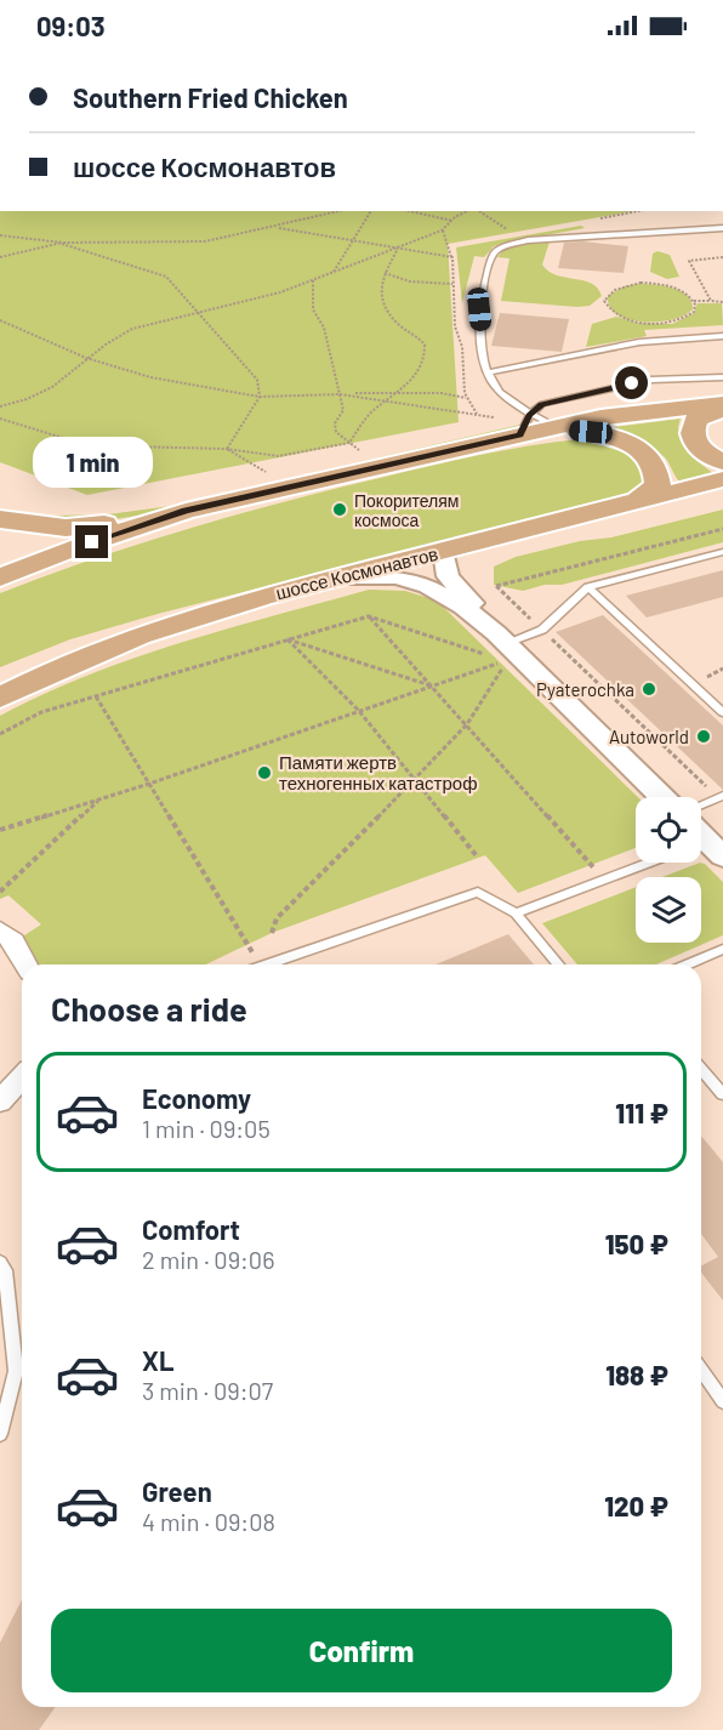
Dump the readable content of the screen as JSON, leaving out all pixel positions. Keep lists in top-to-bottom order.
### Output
{
  "streets": {
    "main road": ["шоссе Космонавтов"]
  },
  "places": [
    "Покорителям космоса",
    "Pyaterochka",
    "Autoworld",
    "Памяти жертв техногенных катастроф"
  ],
  "page": {
    "status": "09:03",
    "banner": ["Southern Fried Chicken", "шоссе Космонавтов"],
    "bubble": "1 min",
    "heading": "Choose a ride",
    "list": [
      {
        "name": "Economy",
        "note": "1 min · 09:05",
        "value": "111 ₽"
      },
      {
        "name": "Comfort",
        "note": "2 min · 09:06",
        "value": "150 ₽"
      },
      {
        "name": "XL",
        "note": "3 min · 09:07",
        "value": "188 ₽"
      },
      {
        "name": "Green",
        "note": "4 min · 09:08",
        "value": "120 ₽"
      }
    ],
    "buttons": "Confirm"
  }
}
